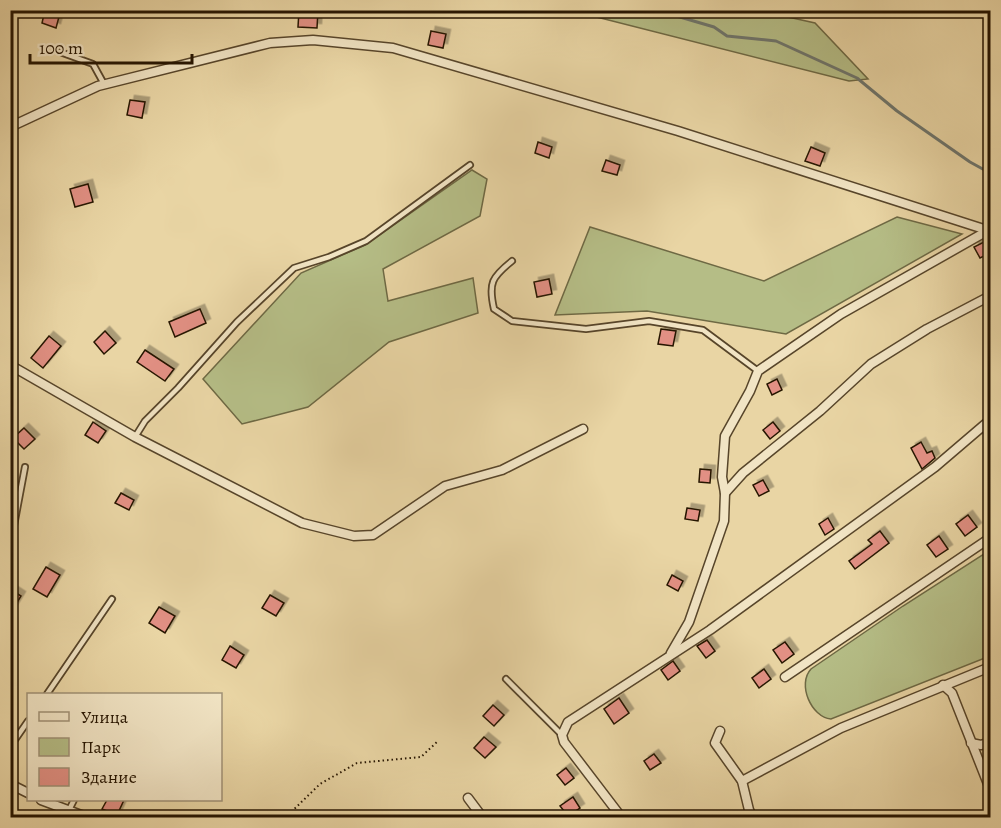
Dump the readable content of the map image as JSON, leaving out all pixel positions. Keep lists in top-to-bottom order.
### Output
{
  "legend": ["Улица", "Парк", "Здание"],
  "scale_bar": "100 m"
}
